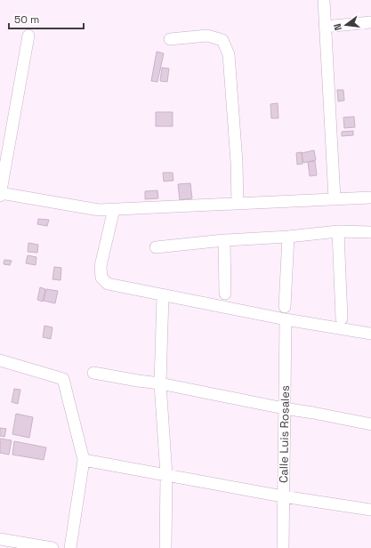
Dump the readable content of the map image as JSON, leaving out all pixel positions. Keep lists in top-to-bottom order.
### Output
{
  "streets": {
    "street": ["Calle Luis Rosales"]
  },
  "scale_bar": "50 m",
  "north": "left"
}
